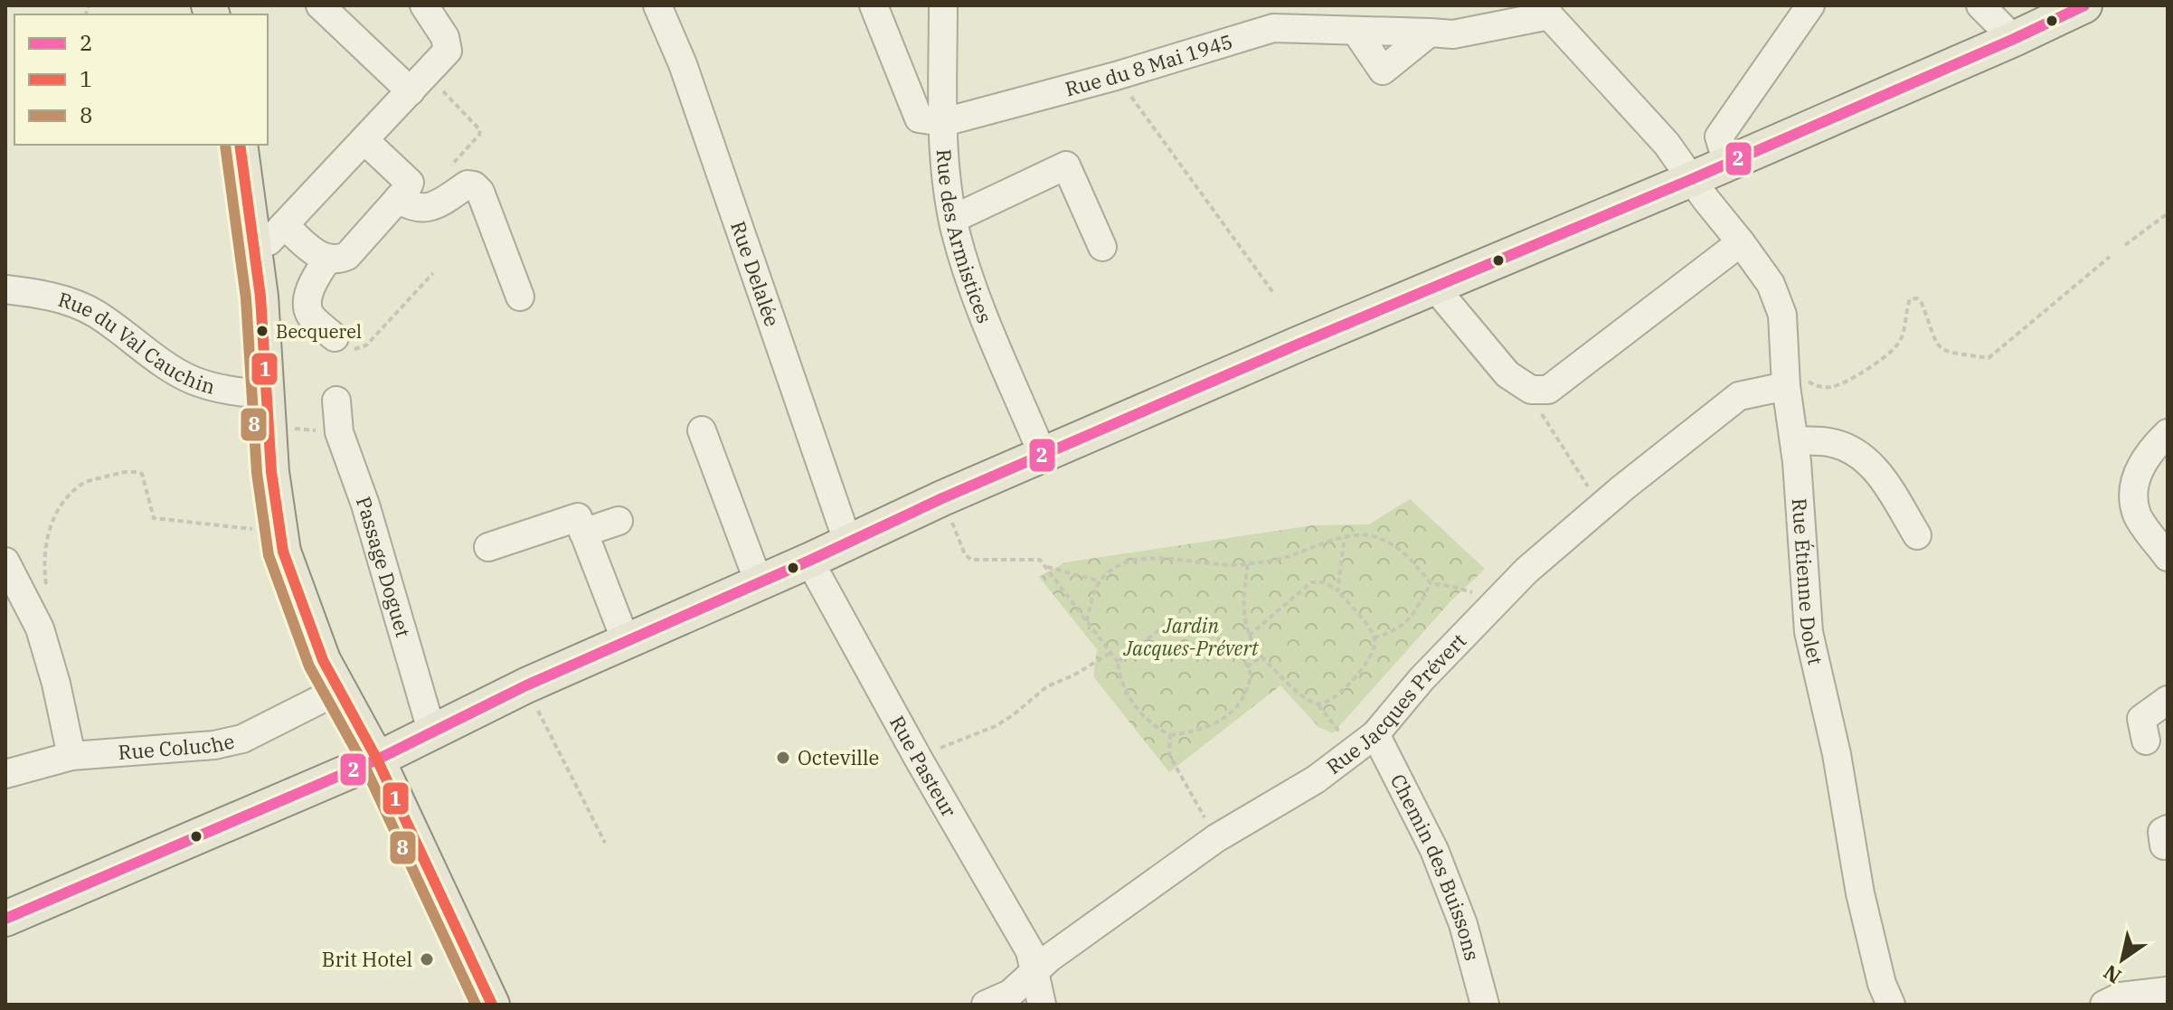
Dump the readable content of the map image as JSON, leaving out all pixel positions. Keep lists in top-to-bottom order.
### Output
{
  "streets": {
    "street": [
      "Rue du 8 Mai 1945",
      "Rue des Armistices",
      "Rue Delalée",
      "Rue du Val Cauchin",
      "Passage Doguet",
      "Rue Étienne Dolet",
      "Rue Jacques Prévert",
      "Rue Coluche",
      "Rue Pasteur",
      "Chemin des Buissons"
    ]
  },
  "crossings": [
    ["Rue du 8 Mai 1945", "Rue des Armistices"],
    ["Rue du 8 Mai 1945", "Rue Étienne Dolet"],
    ["Rue Étienne Dolet", "Rue Jacques Prévert"],
    ["Rue Jacques Prévert", "Rue Pasteur"],
    ["Rue Jacques Prévert", "Chemin des Buissons"]
  ],
  "parks": ["Jardin Jacques-Prévert"],
  "places": ["Becquerel", "Octeville", "Brit Hotel"],
  "lines": ["transit line 2", "transit line 1", "transit line 8"],
  "legend": ["2", "1", "8"],
  "north": "bottom left"
}
